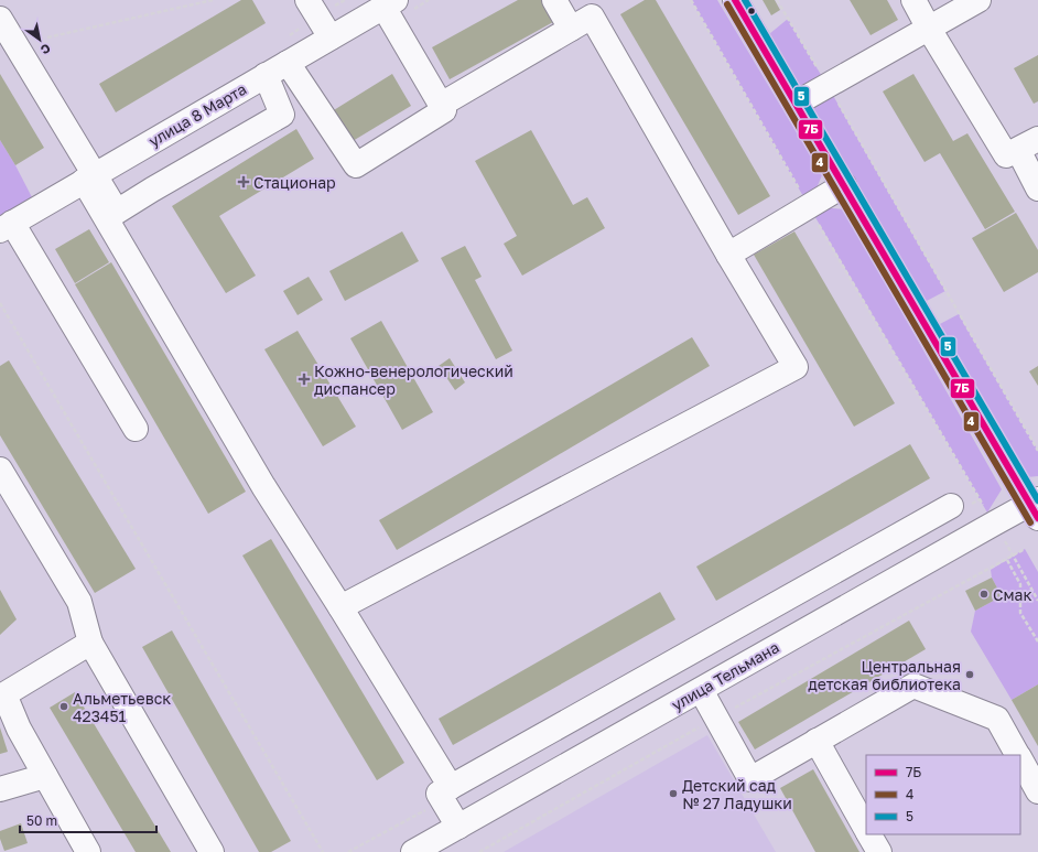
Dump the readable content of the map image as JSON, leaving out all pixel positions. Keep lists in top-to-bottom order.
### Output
{
  "streets": {
    "street": ["улица 8 Марта", "улица Тельмана"]
  },
  "places": {
    "health": ["Стационар", "Кожно-венерологический диспансер"],
    "other": [
      "Смак",
      "Центральная детская библиотека",
      "Альметьевск 423451",
      "Детский сад № 27 Ладушки"
    ]
  },
  "lines": ["transit line 7Б", "transit line 5", "transit line 4"],
  "legend": ["7Б", "4", "5"],
  "scale_bar": "50 m",
  "north": "bottom right"
}
